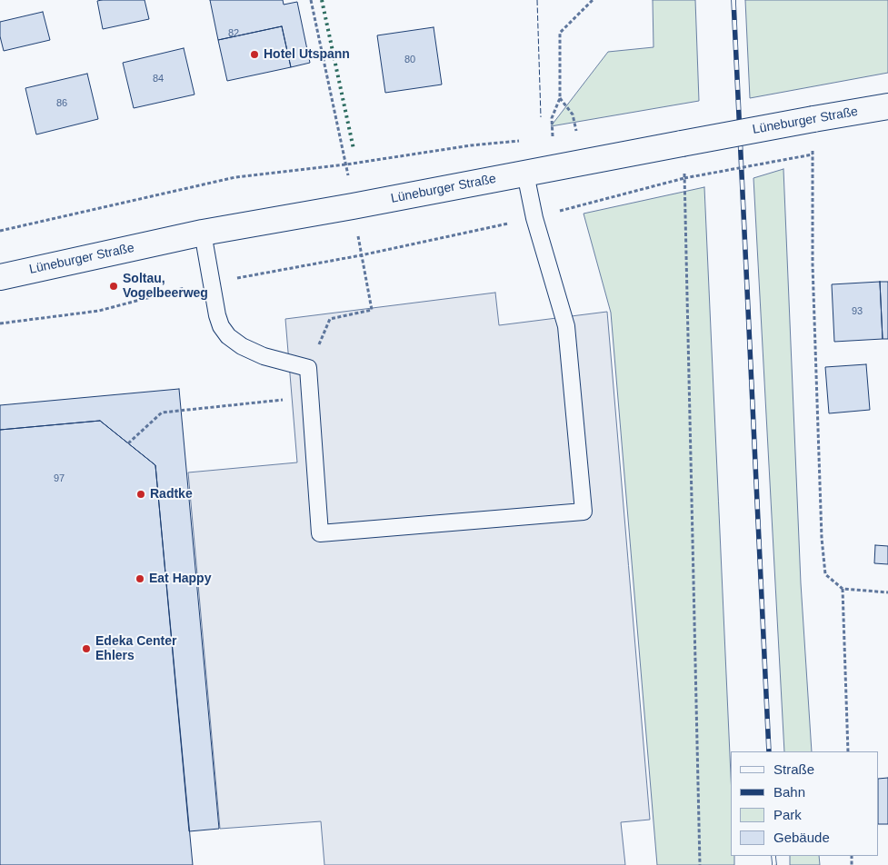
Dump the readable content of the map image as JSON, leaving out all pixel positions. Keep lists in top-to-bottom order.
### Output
{
  "streets": {
    "main road": ["Lüneburger Straße"]
  },
  "places": [
    "Hotel Utspann",
    "Soltau, Vogelbeerweg",
    "Radtke",
    "Eat Happy",
    "Edeka Center Ehlers"
  ],
  "house_numbers": [
    "82",
    "80",
    "84",
    "86",
    "93",
    "97"
  ],
  "legend": [
    "Straße",
    "Bahn",
    "Park",
    "Gebäude"
  ]
}
